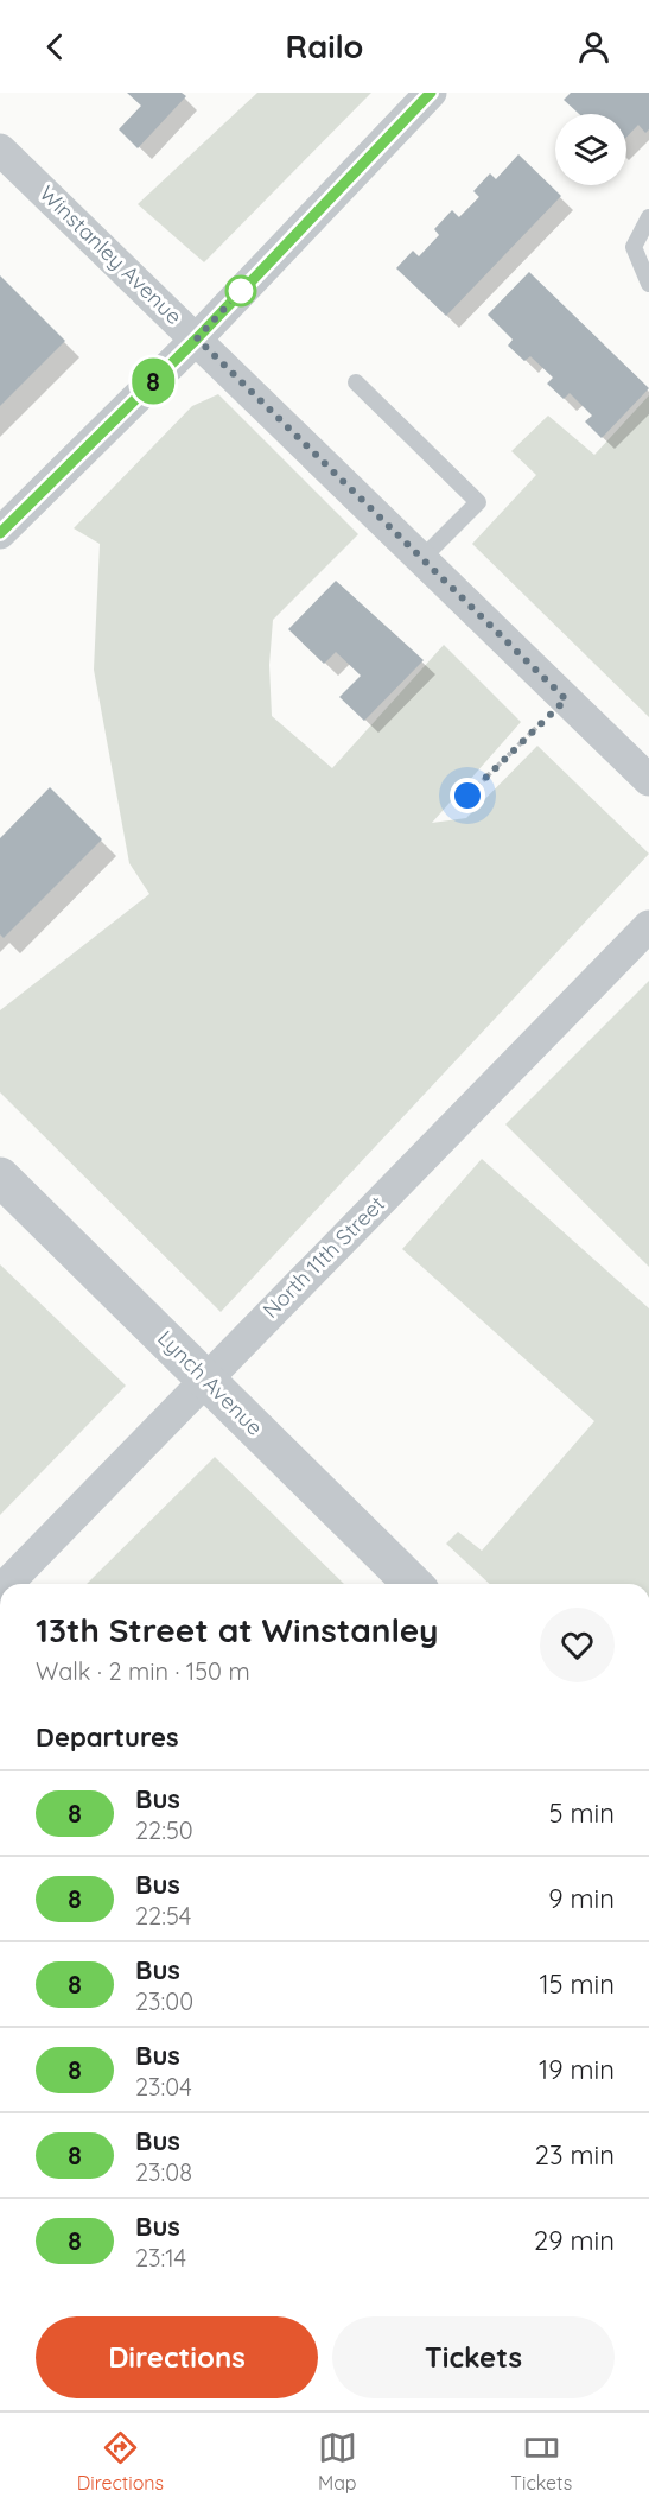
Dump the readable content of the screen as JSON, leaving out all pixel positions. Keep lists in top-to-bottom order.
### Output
{
  "streets": {
    "street": ["Winstanley Avenue", "North 11th Street", "Lynch Avenue"]
  },
  "crossings": [
    ["North 11th Street", "Lynch Avenue"]
  ],
  "lines": ["bus line 8"],
  "page": {
    "header": "Railo",
    "on_map": "8",
    "heading": [
      ["13th Street at Winstanley", "Walk · 2 min · 150 m"],
      "Departures"
    ],
    "list": [
      {
        "mark": "8",
        "name": "Bus",
        "note": "22:50",
        "value": "5 min"
      },
      {
        "mark": "8",
        "name": "Bus",
        "note": "22:54",
        "value": "9 min"
      },
      {
        "mark": "8",
        "name": "Bus",
        "note": "23:00",
        "value": "15 min"
      },
      {
        "mark": "8",
        "name": "Bus",
        "note": "23:04",
        "value": "19 min"
      },
      {
        "mark": "8",
        "name": "Bus",
        "note": "23:08",
        "value": "23 min"
      },
      {
        "mark": "8",
        "name": "Bus",
        "note": "23:14",
        "value": "29 min"
      }
    ],
    "buttons": ["Directions", "Tickets"],
    "tabs": ["Directions", "Map", "Tickets"]
  }
}
